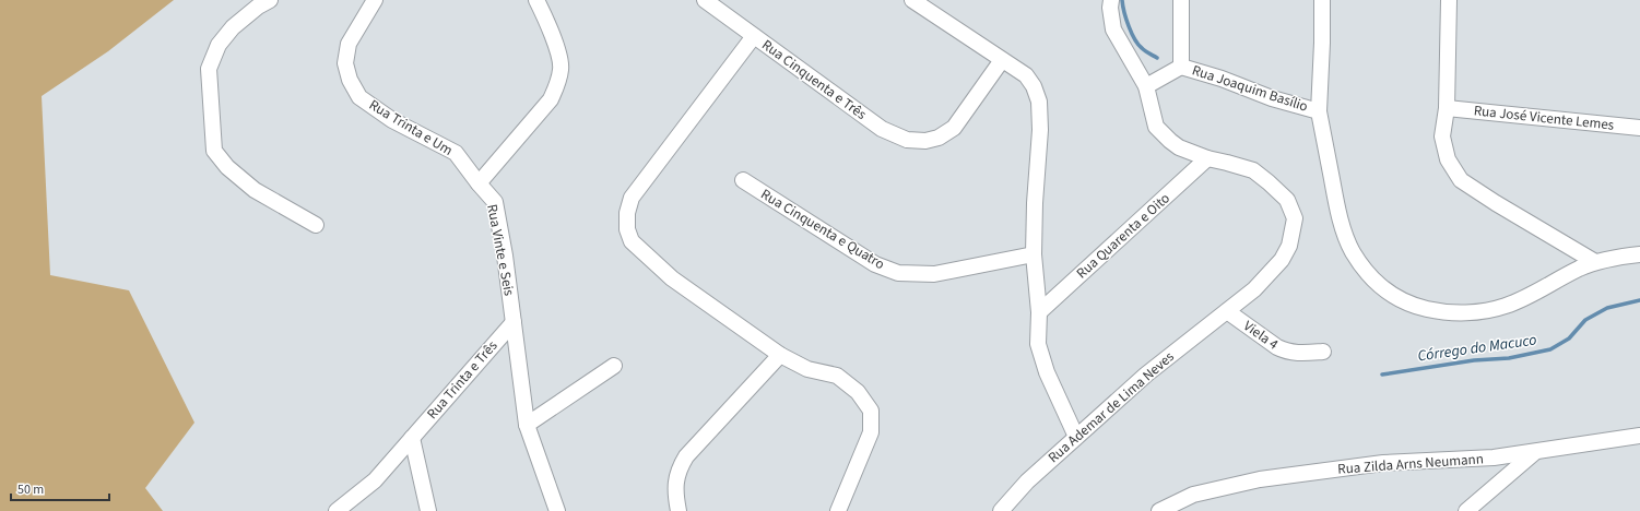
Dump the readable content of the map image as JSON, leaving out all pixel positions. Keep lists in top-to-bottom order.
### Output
{
  "streets": {
    "street": [
      "Rua Cinquenta e Três",
      "Rua Joaquim Basílio",
      "Rua José Vicente Lemes",
      "Rua Trinta e Um",
      "Rua Cinquenta e Quatro",
      "Rua Quarenta e Oito",
      "Rua Vinte e Seis",
      "Viela 4",
      "Rua Trinta e Três",
      "Rua Ademar de Lima Neves",
      "Rua Zilda Arns Neumann"
    ]
  },
  "crossings": [
    ["Rua Trinta e Um", "Rua Vinte e Seis"],
    ["Rua Quarenta e Oito", "Rua Ademar de Lima Neves"],
    ["Rua Vinte e Seis", "Rua Trinta e Três"],
    ["Viela 4", "Rua Ademar de Lima Neves"]
  ],
  "water": ["Córrego do Macuco"],
  "scale_bar": "50 m"
}
